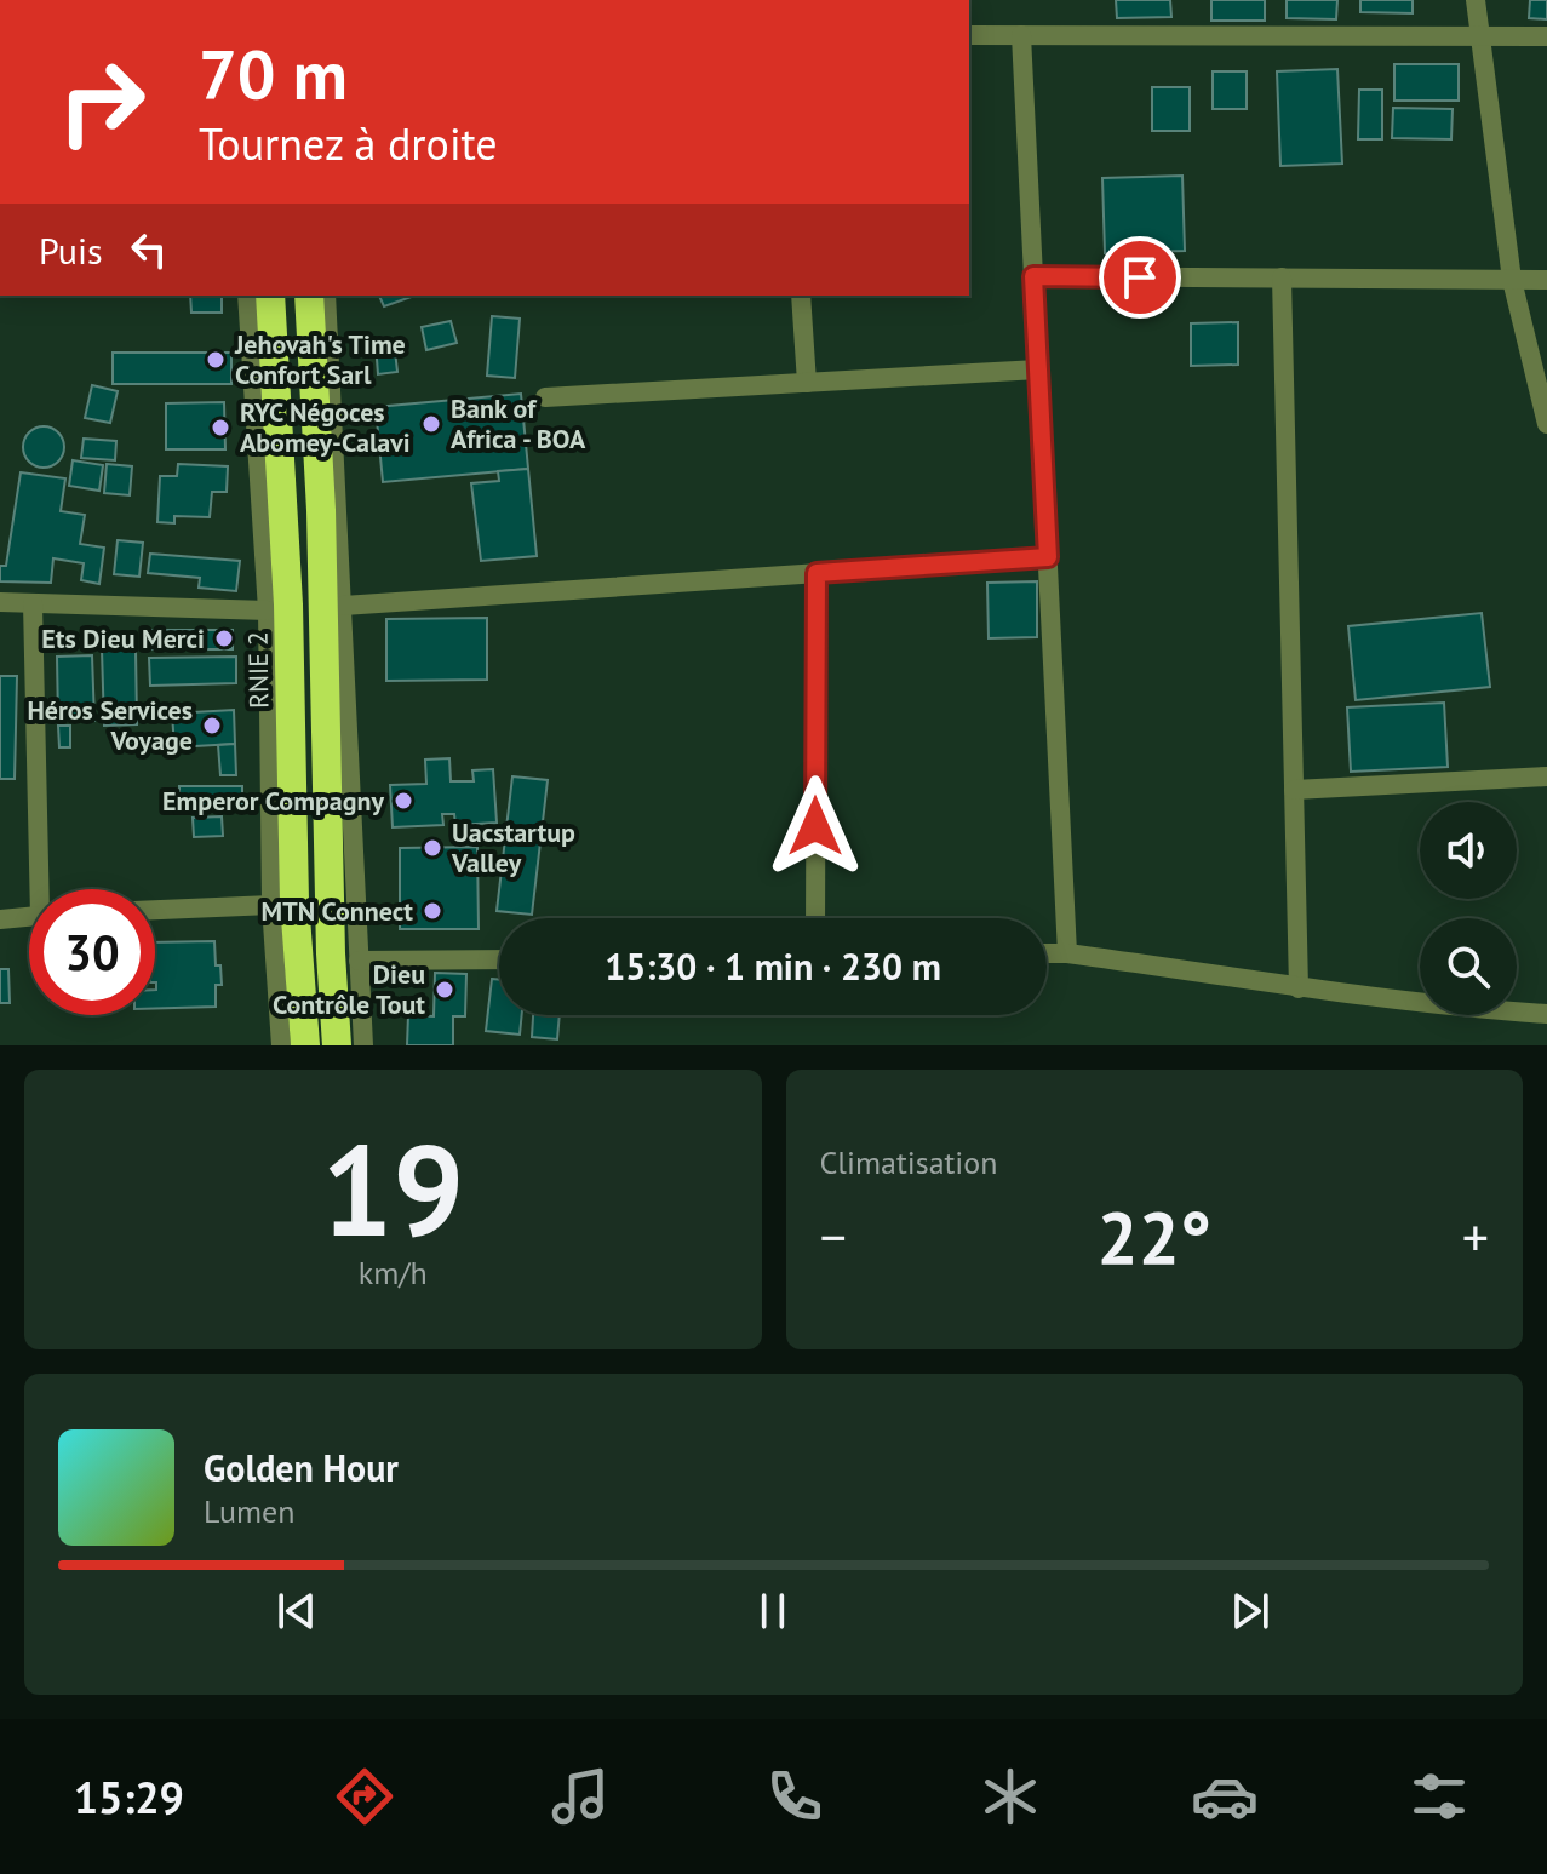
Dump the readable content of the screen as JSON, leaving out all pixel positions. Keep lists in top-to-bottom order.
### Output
{
  "streets": {
    "highway": ["RNIE 2"]
  },
  "places": [
    "Jehovah's Time Confort Sarl",
    "Bank of Africa - BOA",
    "RYC Négoces Abomey-Calavi",
    "Ets Dieu Merci",
    "Héros Services Voyage",
    "Emperor Compagny",
    "Uacstartup Valley",
    "MTN Connect",
    "Dieu Contrôle Tout"
  ],
  "page": {
    "turn": ["70 m", "Tournez à droite"],
    "then": "Puis",
    "limit": "30",
    "trip": "15:30 · 1 min · 230 m",
    "tile": [
      ["19", "km/h"],
      "Climatisation"
    ],
    "heat": ["−", "22°", "+"],
    "song": ["Golden Hour", "Lumen"],
    "tabs": "15:29"
  }
}
